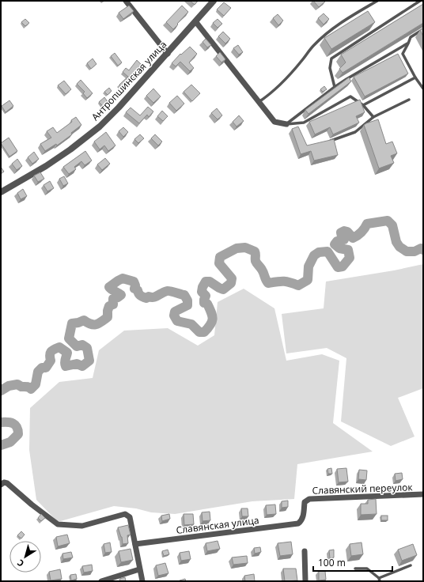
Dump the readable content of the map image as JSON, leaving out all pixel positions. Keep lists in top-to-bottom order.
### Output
{
  "streets": {
    "street": ["Антропшинская улица", "Славянский переулок", "Славянская улица"]
  },
  "crossings": [
    ["Славянский переулок", "Славянская улица"]
  ],
  "scale_bar": "100 m",
  "north": "bottom left"
}
